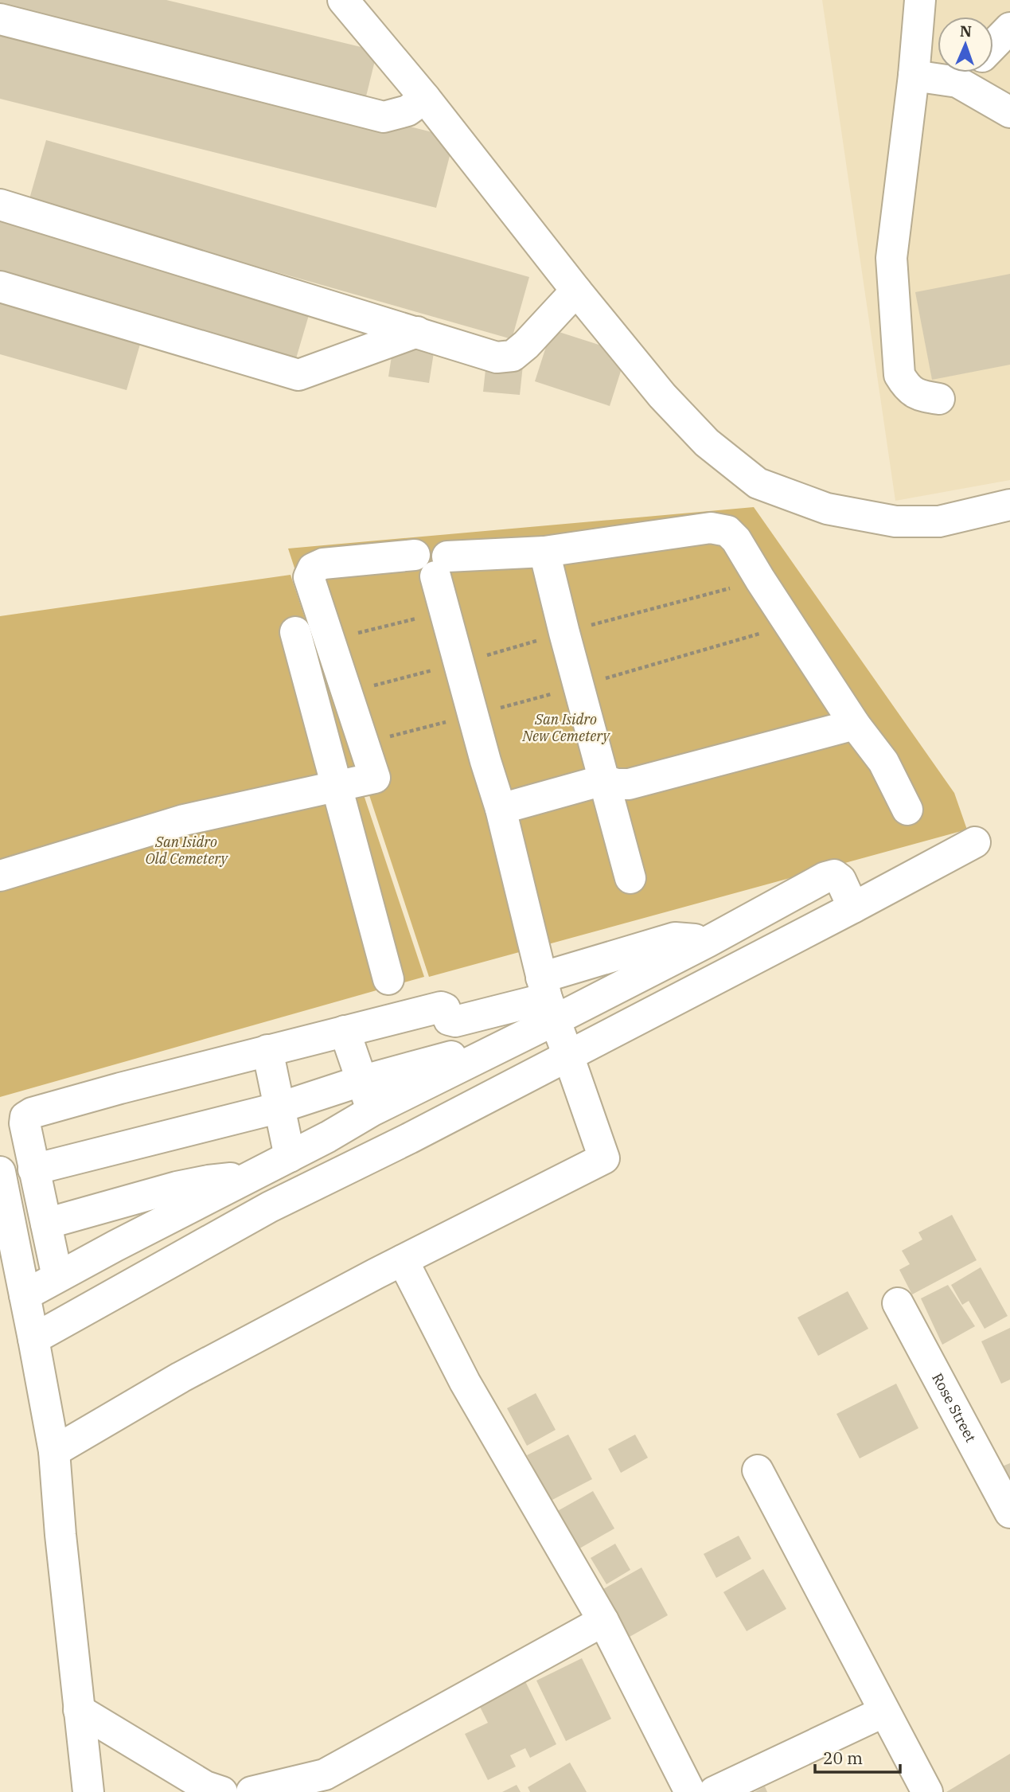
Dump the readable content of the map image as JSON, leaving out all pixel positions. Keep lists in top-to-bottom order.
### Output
{
  "streets": {
    "street": ["Rose Street"]
  },
  "parks": ["San Isidro New Cemetery", "San Isidro Old Cemetery"],
  "scale_bar": "20 m",
  "north": "top"
}
